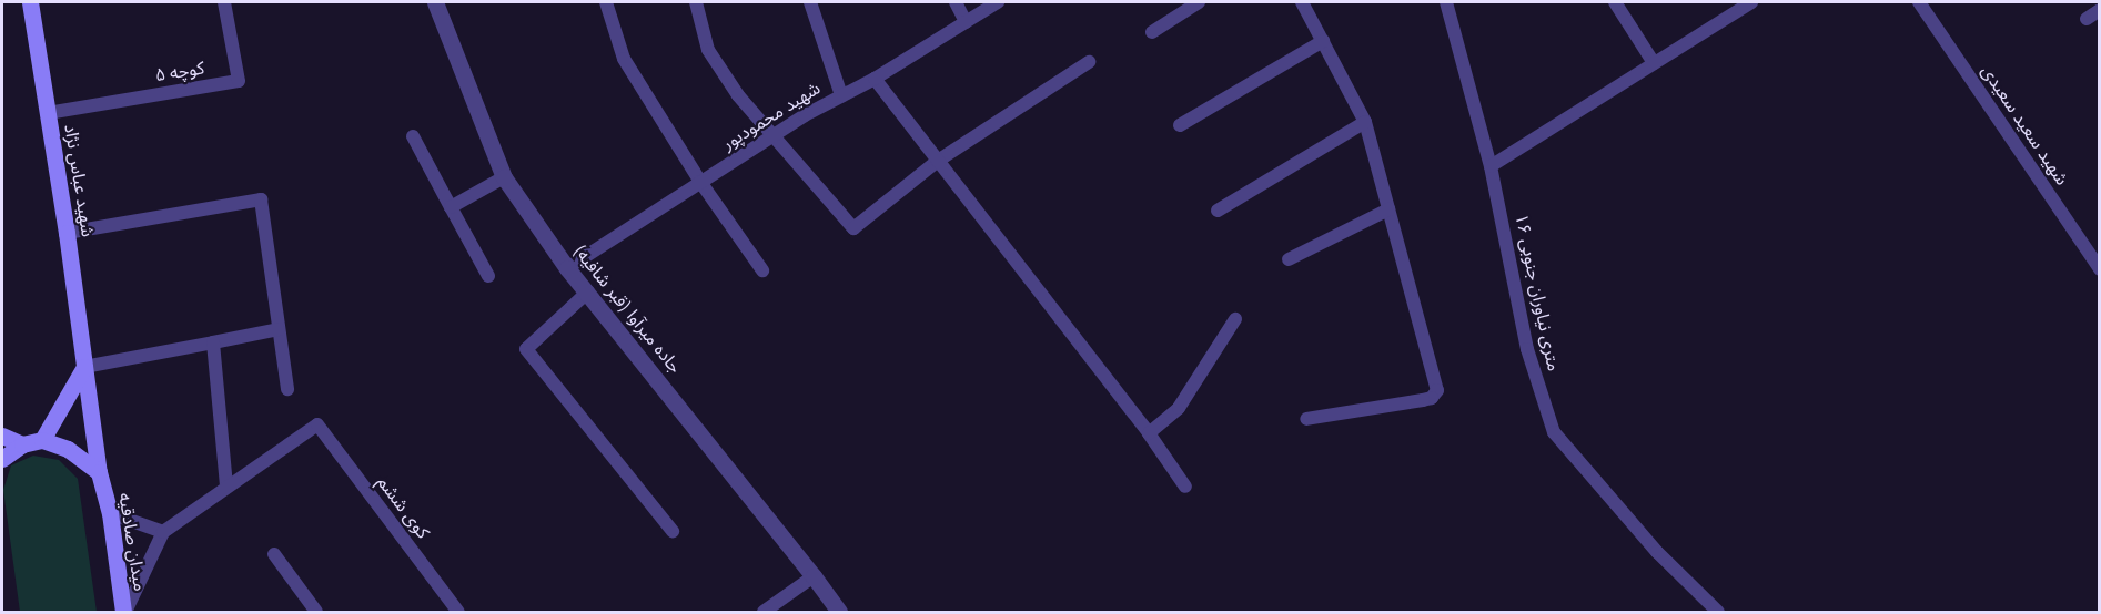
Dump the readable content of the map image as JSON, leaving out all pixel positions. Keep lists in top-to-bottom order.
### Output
{
  "streets": {
    "main road": ["شهید عباس نژاد", "میدان صادقیه"],
    "street": [
      "کوچه ۵",
      "شهید محمودپور",
      "شهید سعید سعیدی",
      "۱۶ متری نیاوران جنوبی",
      "جاده میرآوا (قبر شافیه)",
      "کوی ششم"
    ]
  },
  "crossings": [
    ["کوچه ۵", "شهید عباس نژاد"],
    ["شهید محمودپور", "جاده میرآوا (قبر شافیه)"],
    ["شهید عباس نژاد", "میدان صادقیه"]
  ]
}
